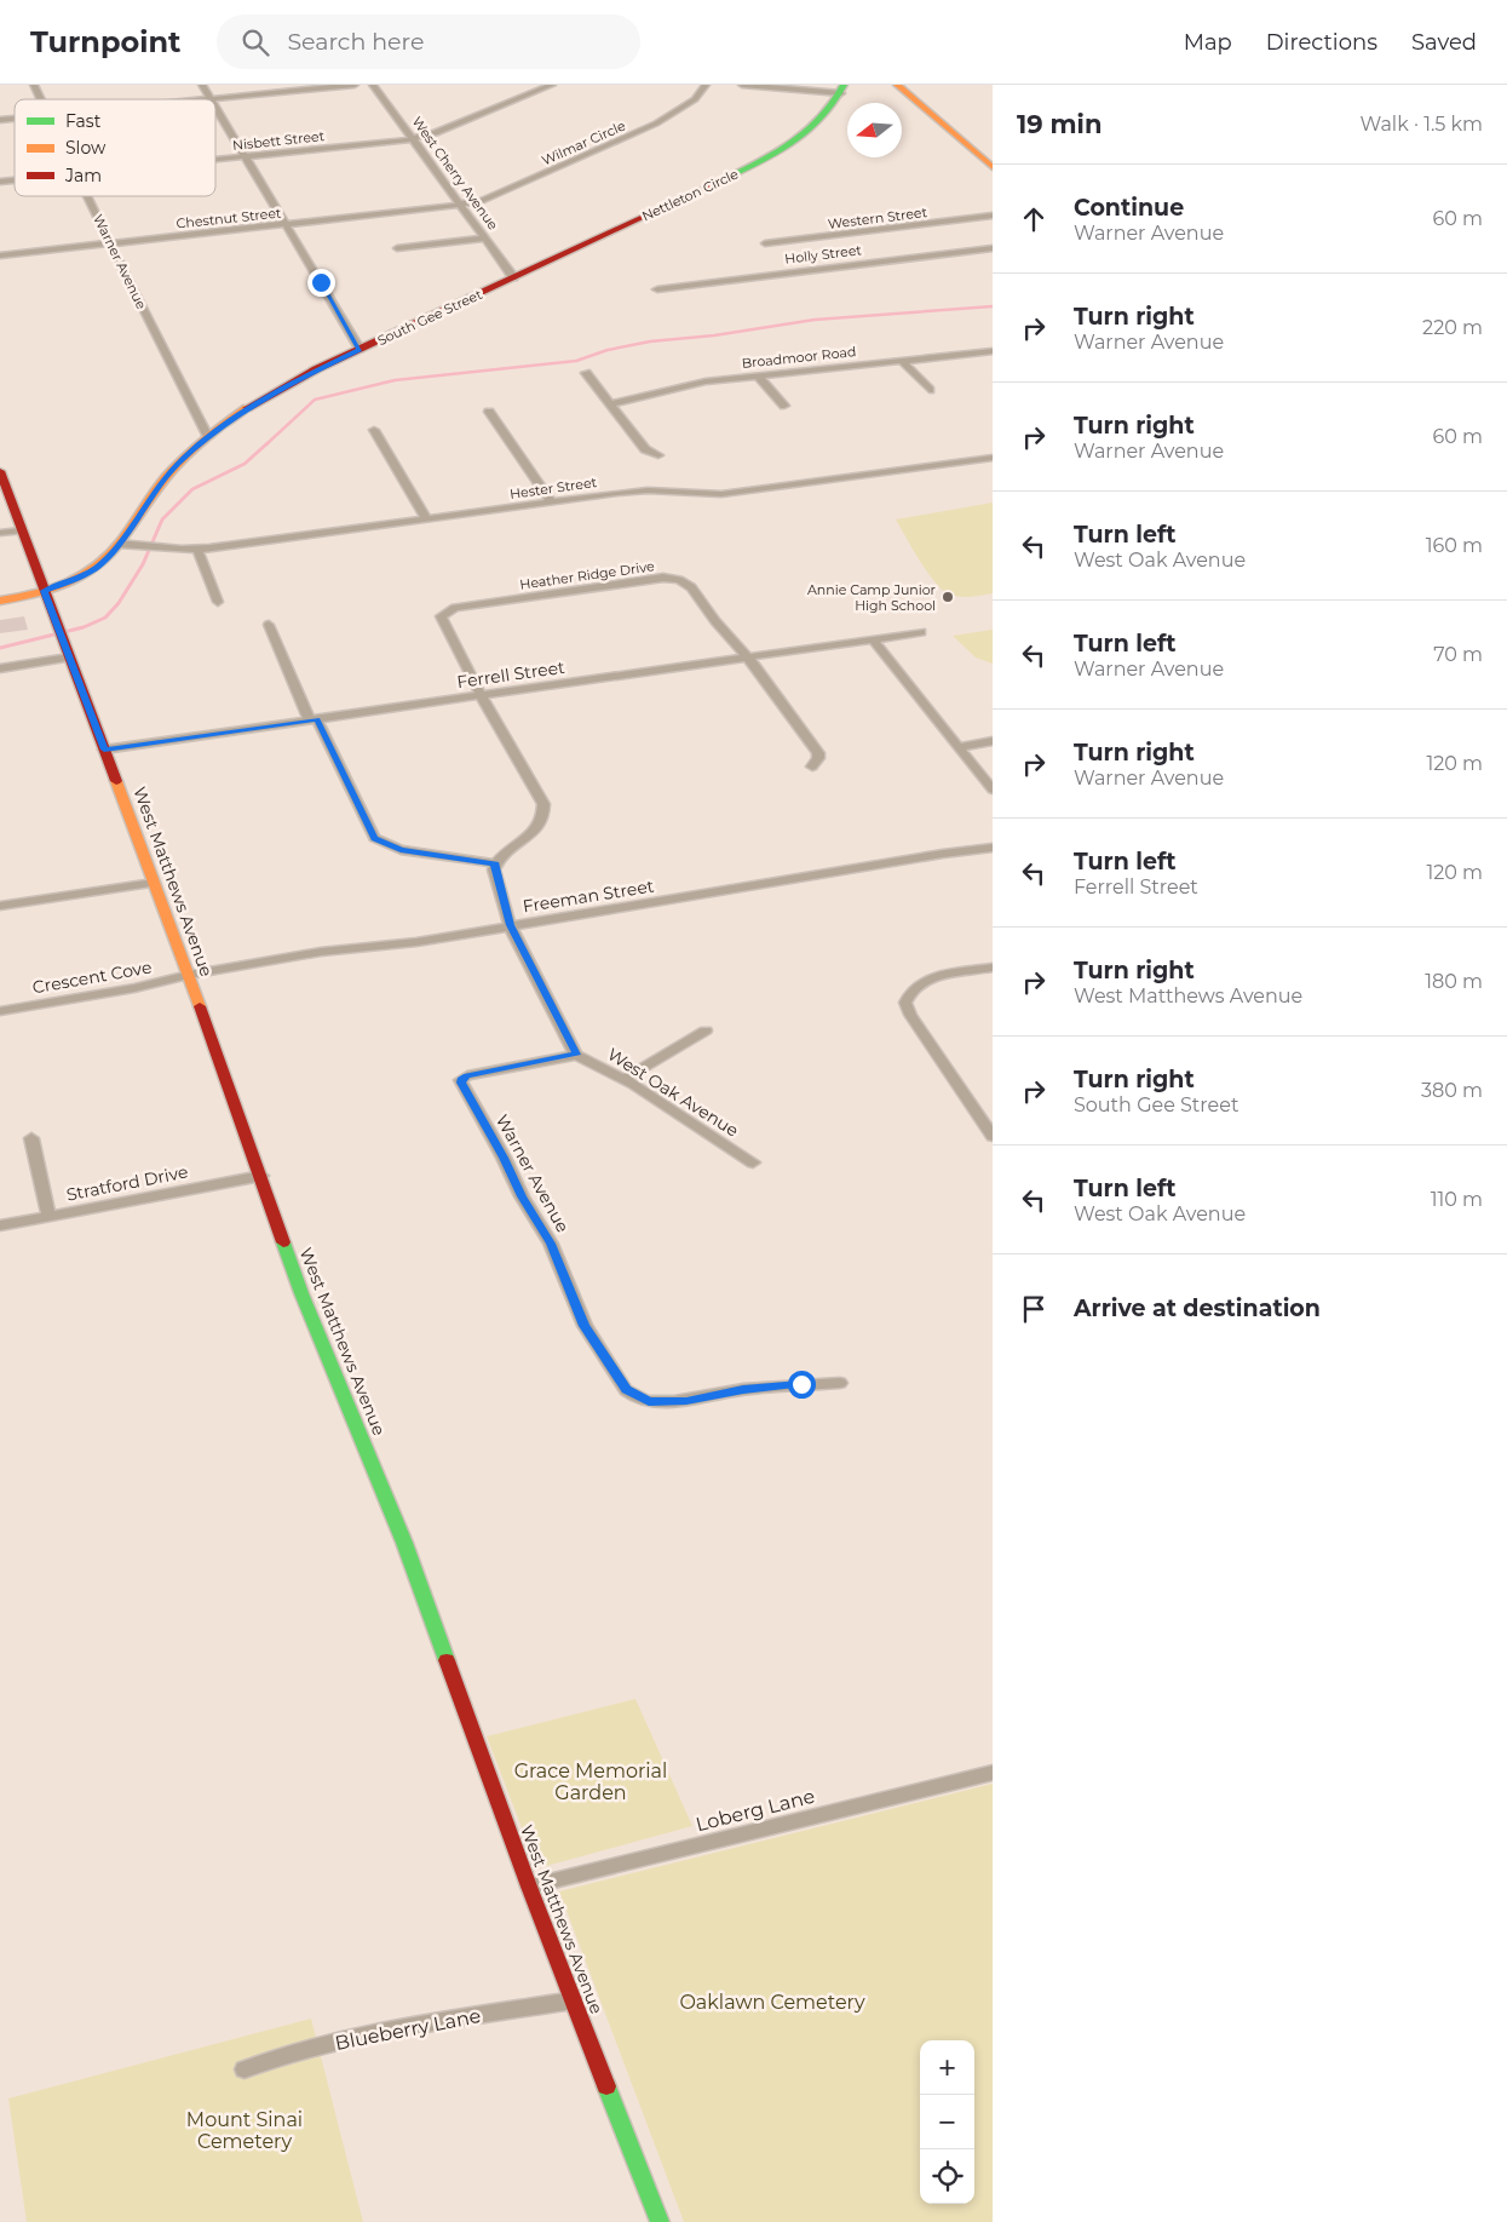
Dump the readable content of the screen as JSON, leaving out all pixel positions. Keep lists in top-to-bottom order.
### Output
{
  "streets": {
    "street": [
      "Nisbett Street",
      "Wilmar Circle",
      "West Cherry Avenue",
      "Nettleton Circle",
      "Chestnut Street",
      "Western Street",
      "Holly Street",
      "Warner Avenue",
      "South Gee Street",
      "Broadmoor Road",
      "Hester Street",
      "Heather Ridge Drive",
      "Ferrell Street",
      "West Matthews Avenue",
      "Freeman Street",
      "Crescent Cove",
      "West Oak Avenue",
      "Stratford Drive",
      "Loberg Lane",
      "Blueberry Lane"
    ]
  },
  "crossings": [
    ["Nisbett Street", "West Cherry Avenue"],
    ["Wilmar Circle", "West Cherry Avenue"],
    ["Wilmar Circle", "Chestnut Street"],
    ["West Cherry Avenue", "Nettleton Circle"],
    ["West Cherry Avenue", "Chestnut Street"],
    ["West Cherry Avenue", "South Gee Street"],
    ["Nettleton Circle", "South Gee Street"],
    ["Chestnut Street", "Warner Avenue"],
    ["Warner Avenue", "South Gee Street"],
    ["Warner Avenue", "West Oak Avenue"],
    ["South Gee Street", "Hester Street"],
    ["South Gee Street", "West Matthews Avenue"],
    ["Heather Ridge Drive", "Ferrell Street"],
    ["Ferrell Street", "West Matthews Avenue"],
    ["West Matthews Avenue", "Freeman Street"],
    ["West Matthews Avenue", "Crescent Cove"],
    ["West Matthews Avenue", "Stratford Drive"],
    ["West Matthews Avenue", "Loberg Lane"],
    ["West Matthews Avenue", "Blueberry Lane"],
    ["Freeman Street", "Crescent Cove"]
  ],
  "parks": ["Grace Memorial Garden", "Oaklawn Cemetery", "Mount Sinai Cemetery"],
  "places": ["Annie Camp Junior High School"],
  "legend": ["Fast", "Slow", "Jam"],
  "north": "left",
  "page": {
    "header": "Turnpoint",
    "search": "Search here",
    "nav": ["Map", "Directions", "Saved"],
    "heading": ["19 min", "Walk · 1.5 km"],
    "list": [
      ["Continue", "Warner Avenue", "60 m"],
      ["Turn right", "Warner Avenue", "220 m"],
      ["Turn right", "Warner Avenue", "60 m"],
      ["Turn left", "West Oak Avenue", "160 m"],
      ["Turn left", "Warner Avenue", "70 m"],
      ["Turn right", "Warner Avenue", "120 m"],
      ["Turn left", "Ferrell Street", "120 m"],
      ["Turn right", "West Matthews Avenue", "180 m"],
      ["Turn right", "South Gee Street", "380 m"],
      ["Turn left", "West Oak Avenue", "110 m"],
      "Arrive at destination"
    ],
    "map_buttons": ["+", "−"]
  }
}
